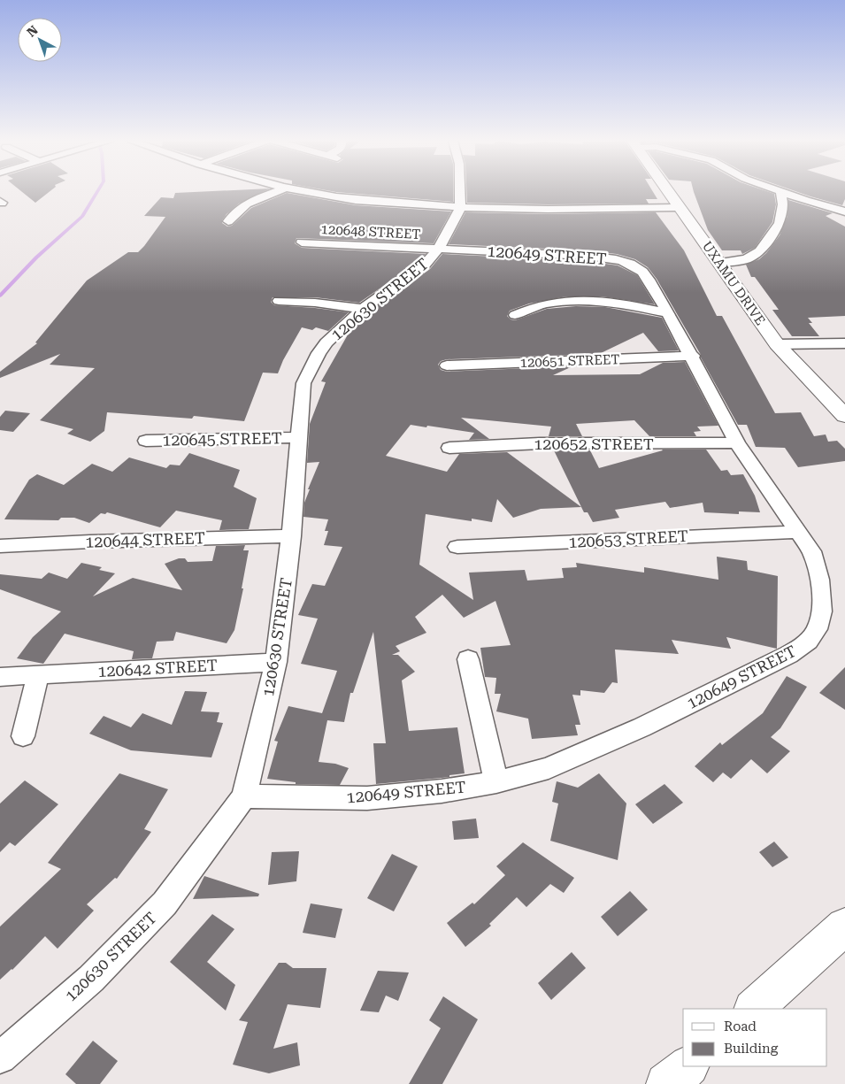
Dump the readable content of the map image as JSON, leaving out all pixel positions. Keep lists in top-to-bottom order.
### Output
{
  "streets": {
    "street": [
      "120648 STREET",
      "120649 STREET",
      "UXAMU DRIVE",
      "120630 STREET",
      "120651 STREET",
      "120645 STREET",
      "120652 STREET",
      "120653 STREET",
      "120644 STREET",
      "120642 STREET"
    ]
  },
  "crossings": [
    ["120648 STREET", "120649 STREET"],
    ["120648 STREET", "120630 STREET"],
    ["120649 STREET", "120630 STREET"],
    ["120649 STREET", "120651 STREET"],
    ["120649 STREET", "120652 STREET"],
    ["120649 STREET", "120653 STREET"],
    ["120630 STREET", "120645 STREET"],
    ["120630 STREET", "120644 STREET"],
    ["120630 STREET", "120642 STREET"]
  ],
  "legend": ["Road", "Building"],
  "north": "top left"
}
